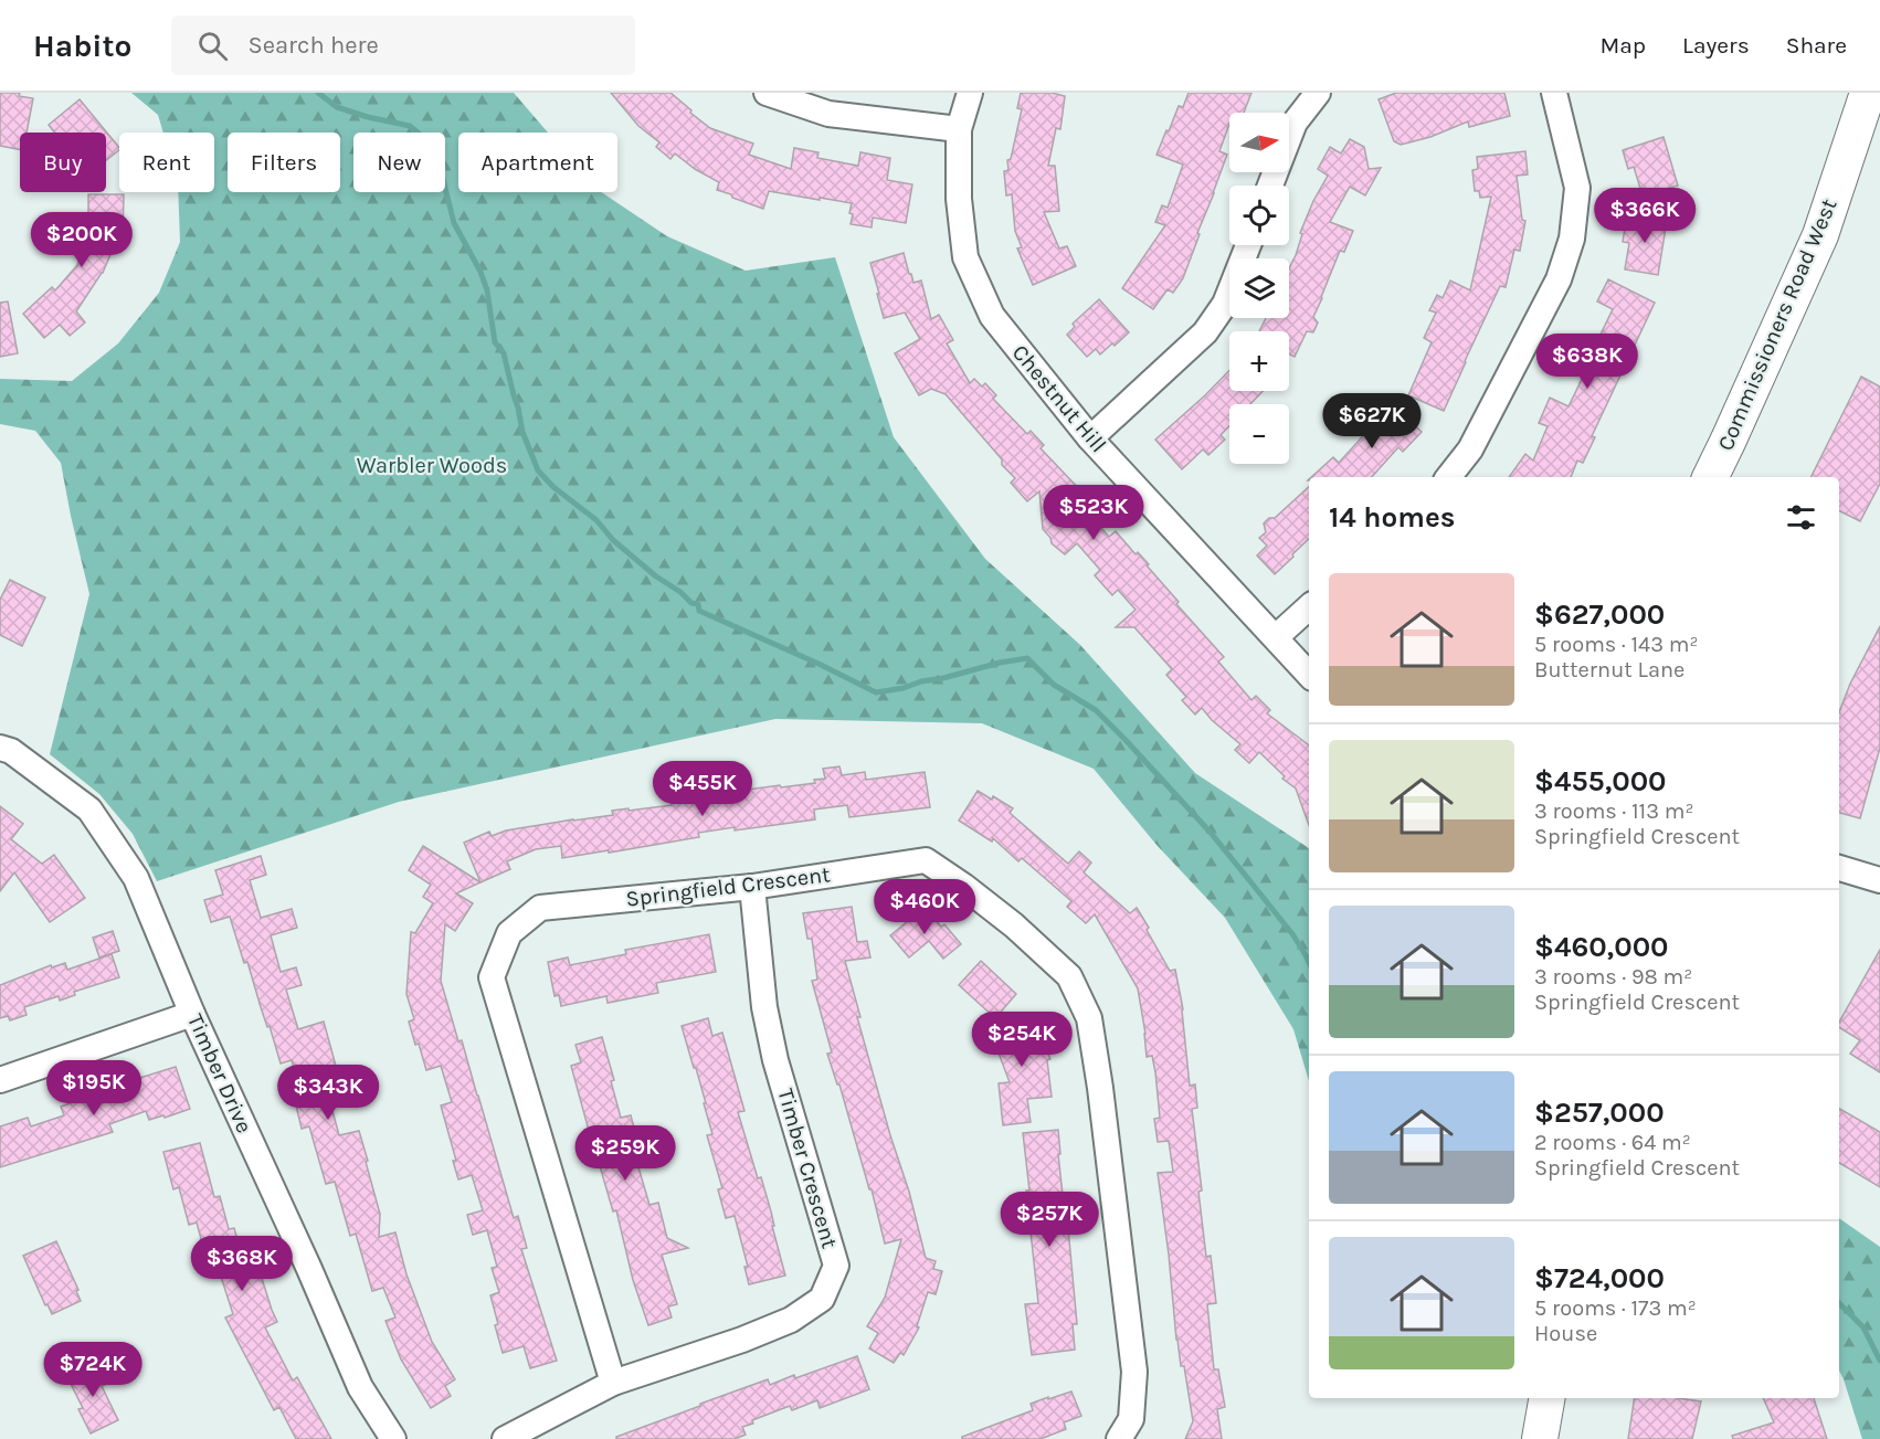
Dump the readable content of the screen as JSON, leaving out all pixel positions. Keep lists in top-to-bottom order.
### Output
{
  "streets": {
    "main road": ["Commissioners Road West"],
    "street": [
      "Chestnut Hill",
      "Springfield Crescent",
      "Timber Drive",
      "Timber Crescent"
    ]
  },
  "crossings": [
    ["Springfield Crescent", "Timber Crescent"]
  ],
  "parks": ["Warbler Woods"],
  "north": "right",
  "page": {
    "header": "Habito",
    "search": "Search here",
    "nav": ["Map", "Layers", "Share"],
    "map_buttons": ["+", "−"],
    "chip": [
      "Buy",
      "Rent",
      "Filters",
      "New",
      "Apartment"
    ],
    "price": [
      "$366K",
      "$200K",
      "$638K",
      "$627K",
      "$523K",
      "$455K",
      "$460K",
      "$254K",
      "$195K",
      "$343K",
      "$259K",
      "$257K",
      "$368K",
      "$724K"
    ],
    "heading": "14 homes",
    "list": [
      {
        "name": "$627,000",
        "note": "5 rooms · 143 m² · Butternut Lane"
      },
      {
        "name": "$455,000",
        "note": "3 rooms · 113 m² · Springfield Crescent"
      },
      {
        "name": "$460,000",
        "note": "3 rooms · 98 m² · Springfield Crescent"
      },
      {
        "name": "$257,000",
        "note": "2 rooms · 64 m² · Springfield Crescent"
      },
      {
        "name": "$724,000",
        "note": "5 rooms · 173 m² · House"
      }
    ]
  }
}
